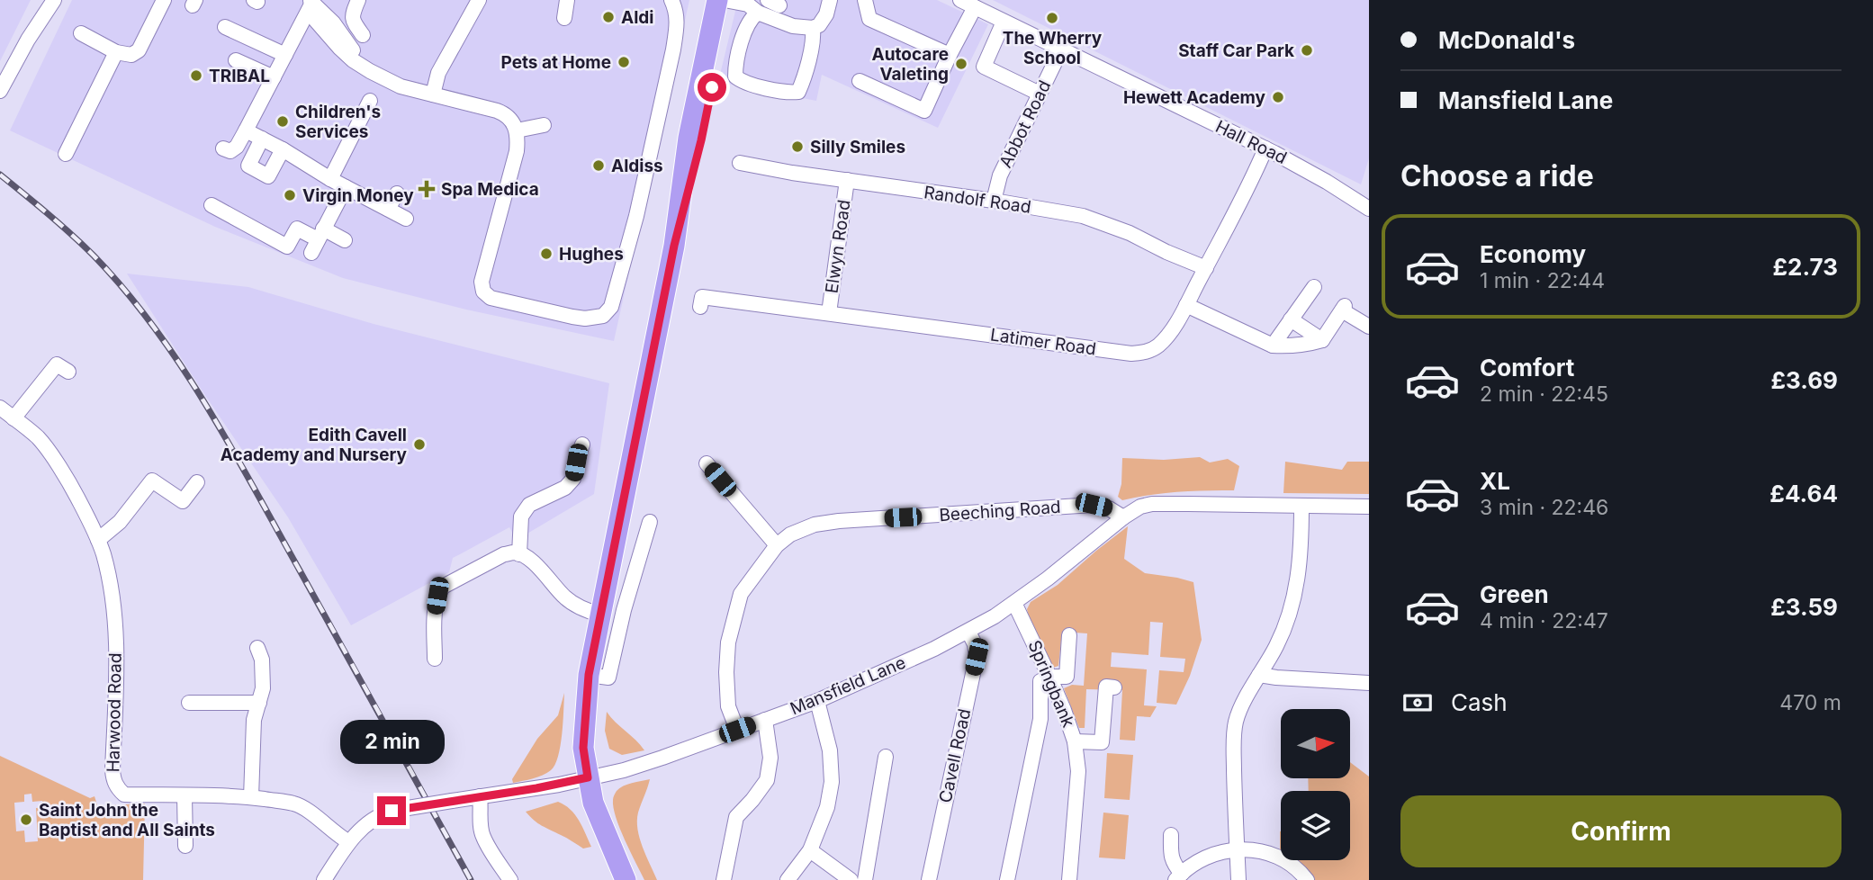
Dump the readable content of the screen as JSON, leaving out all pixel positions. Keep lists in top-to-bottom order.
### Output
{
  "streets": {
    "street": [
      "Abbot Road",
      "Hall Road",
      "Randolf Road",
      "Elwyn Road",
      "Latimer Road",
      "Beeching Road",
      "Springbank",
      "Mansfield Lane",
      "Harwood Road",
      "Cavell Road"
    ]
  },
  "crossings": [
    ["Abbot Road", "Hall Road"],
    ["Abbot Road", "Randolf Road"],
    ["Hall Road", "Latimer Road"],
    ["Randolf Road", "Elwyn Road"],
    ["Randolf Road", "Latimer Road"],
    ["Elwyn Road", "Latimer Road"],
    ["Beeching Road", "Mansfield Lane"],
    ["Springbank", "Mansfield Lane"],
    ["Mansfield Lane", "Harwood Road"],
    ["Mansfield Lane", "Cavell Road"]
  ],
  "places": {
    "other": [
      "Aldi",
      "The Wherry School",
      "Staff Car Park",
      "Pets at Home",
      "Autocare Valeting",
      "TRIBAL",
      "Hewett Academy",
      "Children's Services",
      "Silly Smiles",
      "Aldiss",
      "Virgin Money",
      "Hughes",
      "Edith Cavell Academy and Nursery",
      "Saint John the Baptist and All Saints"
    ],
    "health": ["Spa Medica"]
  },
  "north": "right",
  "page": {
    "banner": ["McDonald's", "Mansfield Lane"],
    "heading": "Choose a ride",
    "list": [
      {
        "name": "Economy",
        "note": "1 min · 22:44",
        "value": "£2.73"
      },
      {
        "name": "Comfort",
        "note": "2 min · 22:45",
        "value": "£3.69"
      },
      {
        "name": "XL",
        "note": "3 min · 22:46",
        "value": "£4.64"
      },
      {
        "name": "Green",
        "note": "4 min · 22:47",
        "value": "£3.59"
      }
    ],
    "pay": ["Cash", "470 m"],
    "bubble": "2 min",
    "buttons": "Confirm"
  }
}
